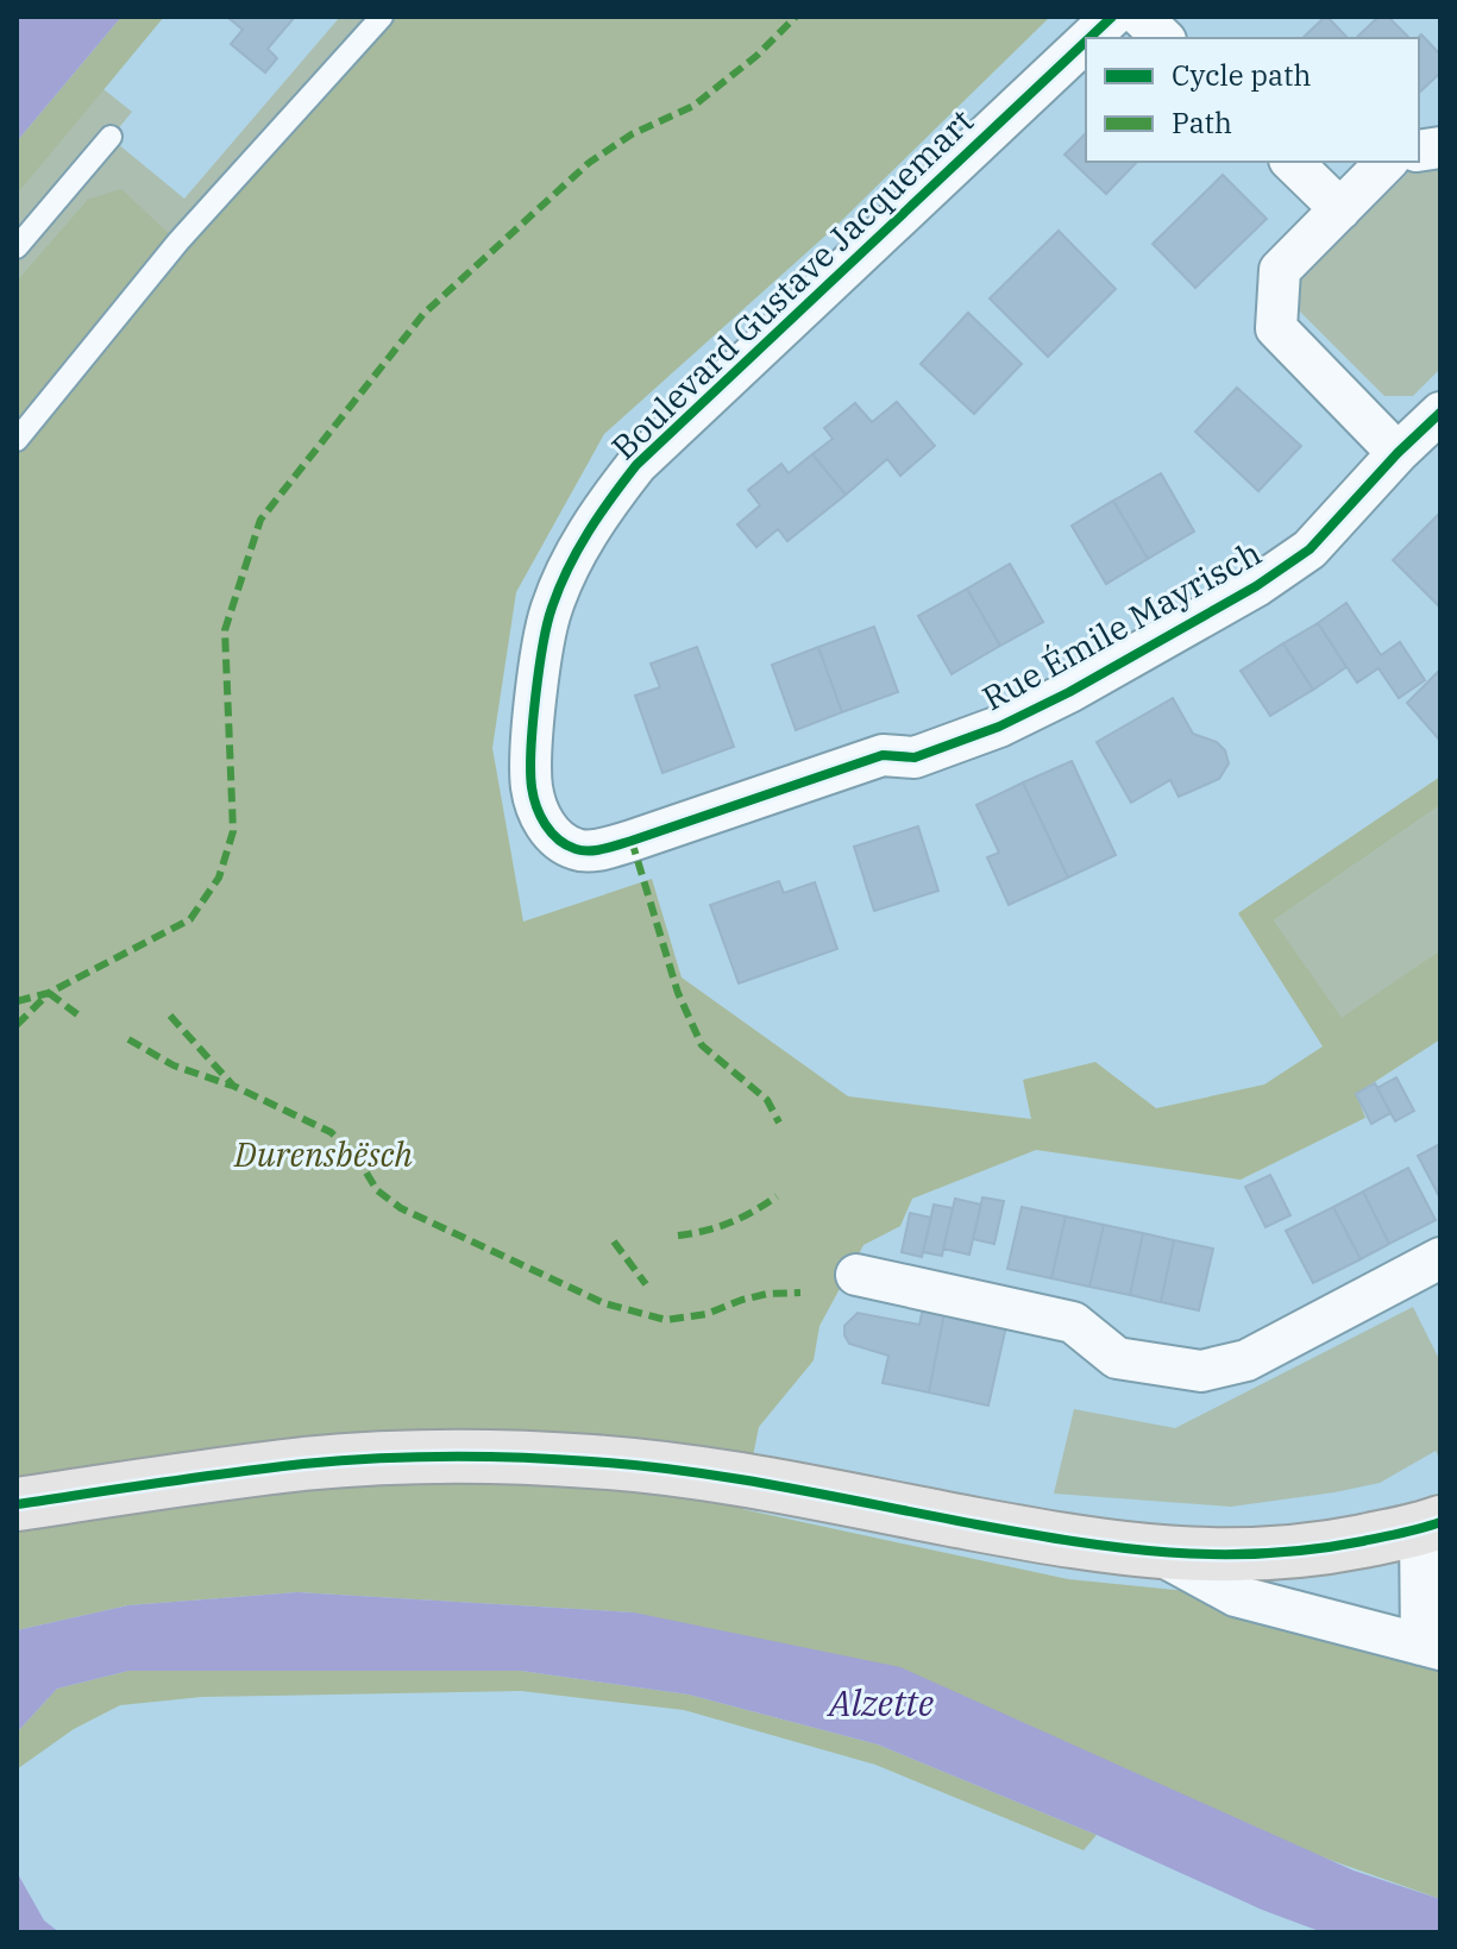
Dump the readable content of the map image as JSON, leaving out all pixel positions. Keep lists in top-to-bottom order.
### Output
{
  "streets": {
    "street": ["Boulevard Gustave Jacquemart", "Rue Émile Mayrisch"]
  },
  "crossings": [
    ["Boulevard Gustave Jacquemart", "Rue Émile Mayrisch"]
  ],
  "water": ["Alzette"],
  "parks": ["Durensbësch"],
  "legend": ["Cycle path", "Path"]
}
